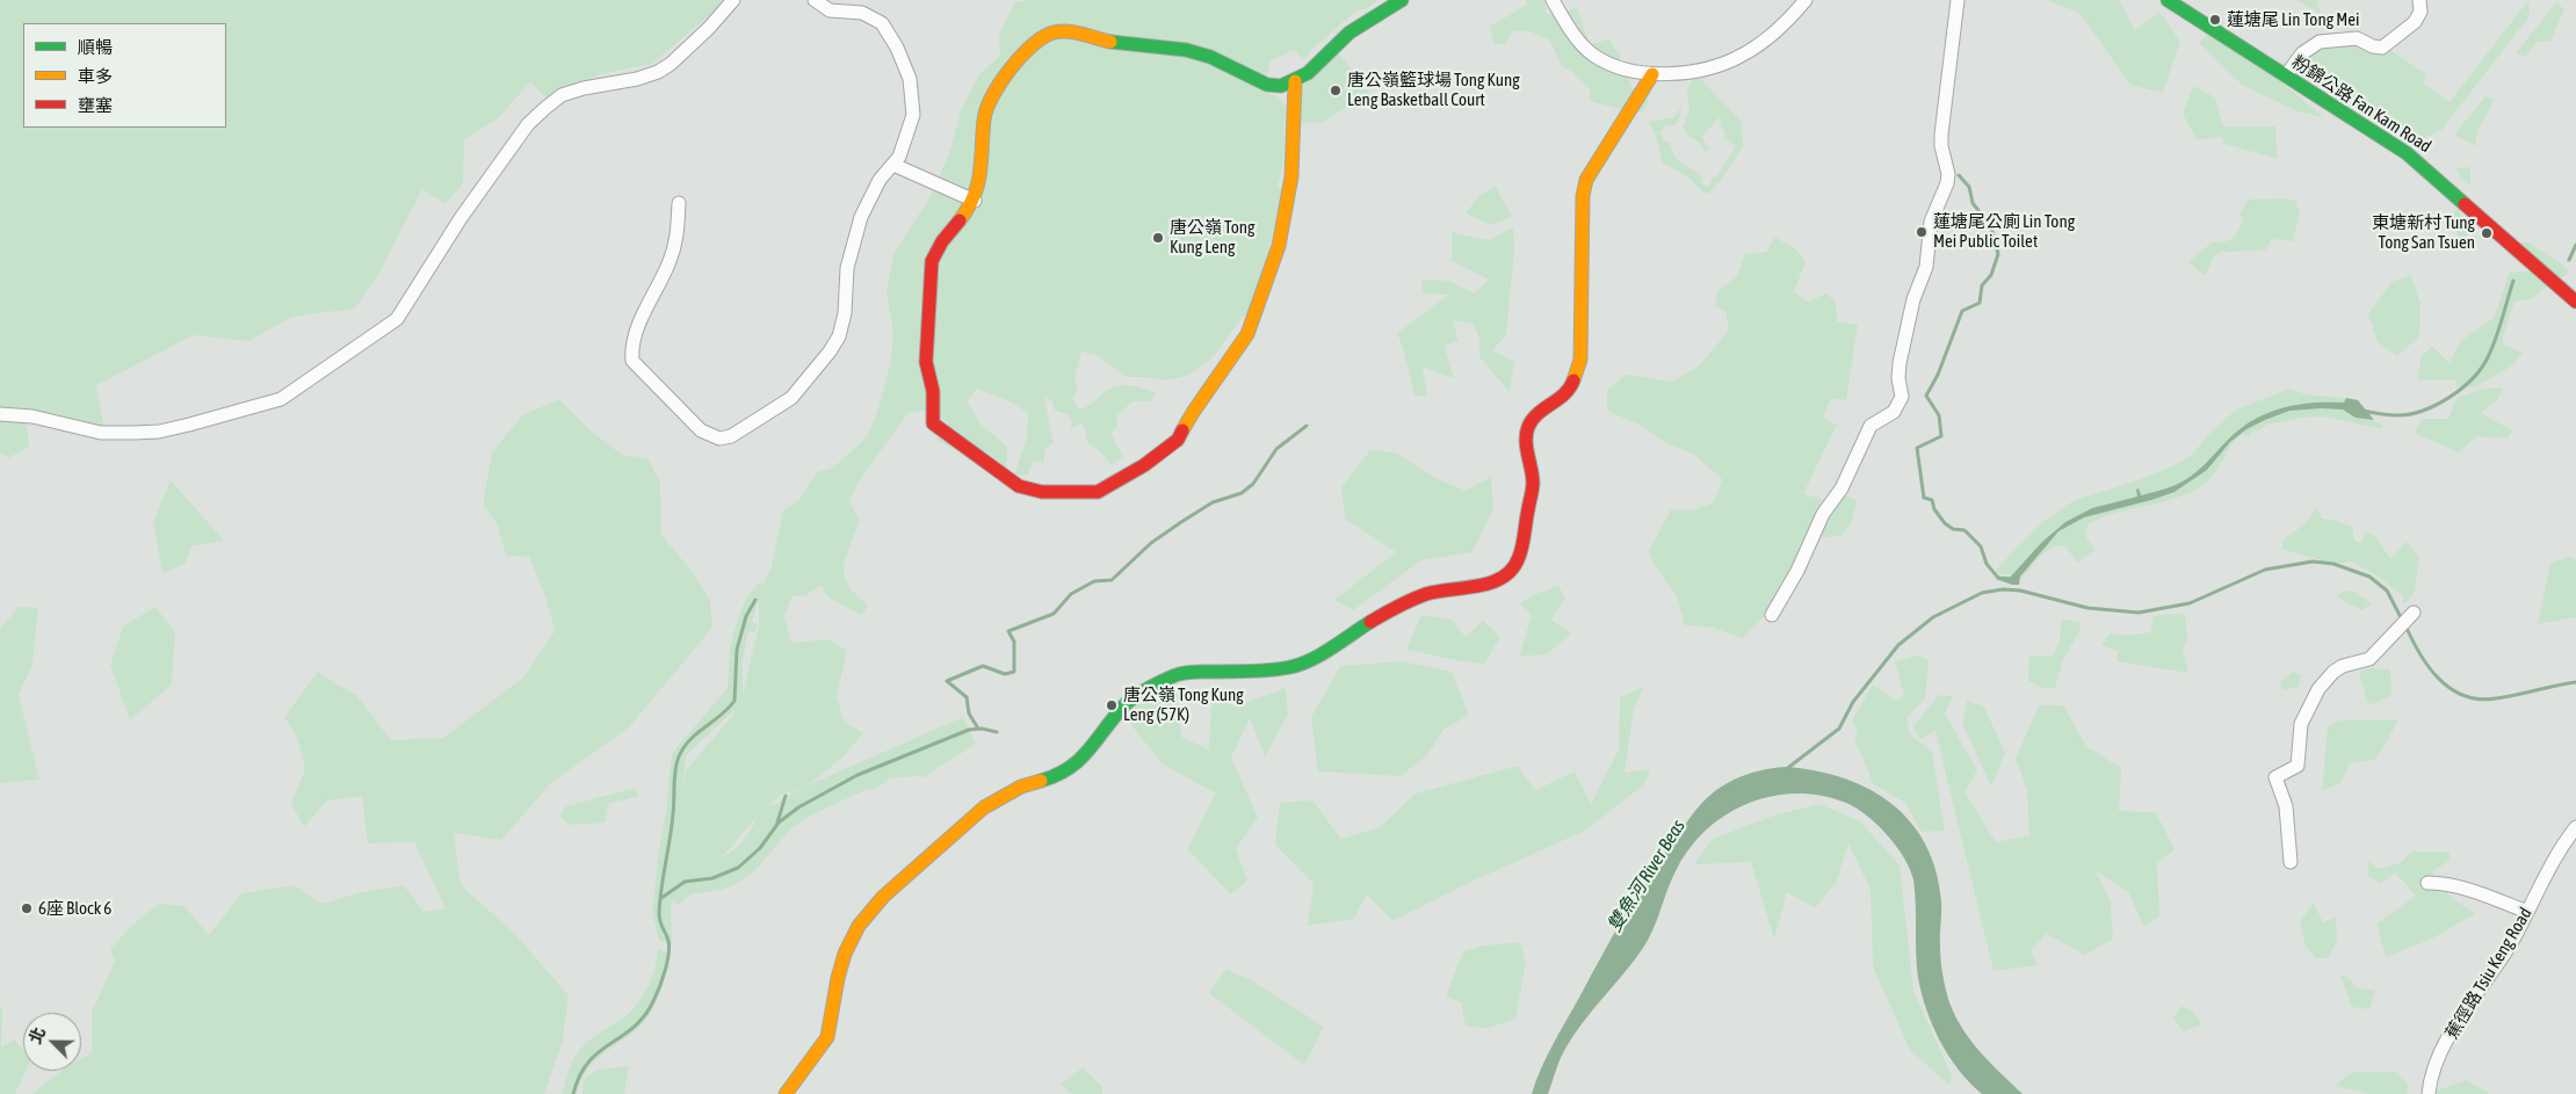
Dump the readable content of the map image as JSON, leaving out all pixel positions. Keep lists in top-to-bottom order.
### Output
{
  "streets": {
    "street": ["粉錦公路 Fan Kam Road", "蕉徑路 Tsiu Keng Road"]
  },
  "water": ["雙魚河 River Beas"],
  "places": [
    "蓮塘尾 Lin Tong Mei",
    "唐公嶺籃球場 Tong Kung Leng Basketball Court",
    "蓮塘尾公廁 Lin Tong Mei Public Toilet",
    "東塘新村 Tung Tong San Tsuen",
    "唐公嶺 Tong Kung Leng",
    "唐公嶺 Tong Kung Leng (57K)",
    "6座 Block 6"
  ],
  "legend": ["順暢", "車多", "壅塞"],
  "north": "top left"
}
